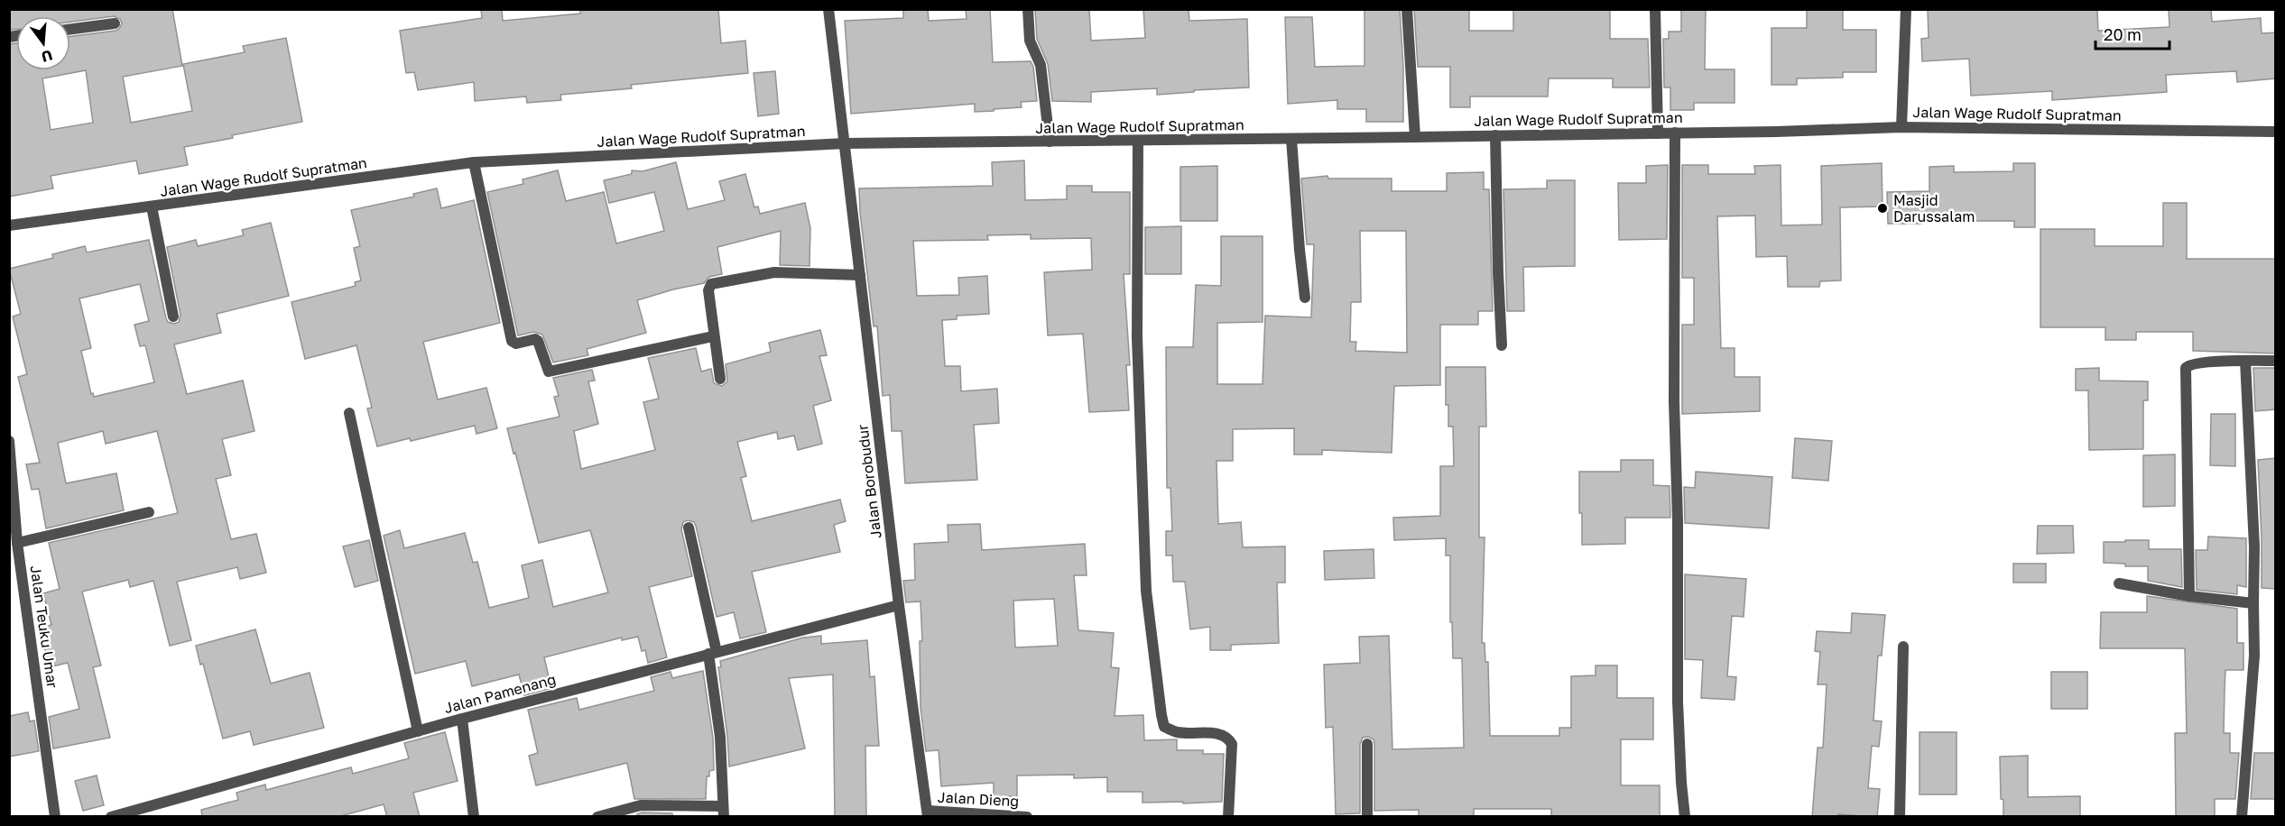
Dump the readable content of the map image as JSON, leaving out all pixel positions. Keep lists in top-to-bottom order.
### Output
{
  "streets": {
    "street": [
      "Jalan Wage Rudolf Supratman",
      "Jalan Borobudur",
      "Jalan Teuku Umar",
      "Jalan Pamenang",
      "Jalan Dieng"
    ]
  },
  "crossings": [
    ["Jalan Wage Rudolf Supratman", "Jalan Borobudur"],
    ["Jalan Borobudur", "Jalan Pamenang"],
    ["Jalan Borobudur", "Jalan Dieng"]
  ],
  "places": ["Masjid Darussalam"],
  "scale_bar": "20 m",
  "north": "bottom"
}
